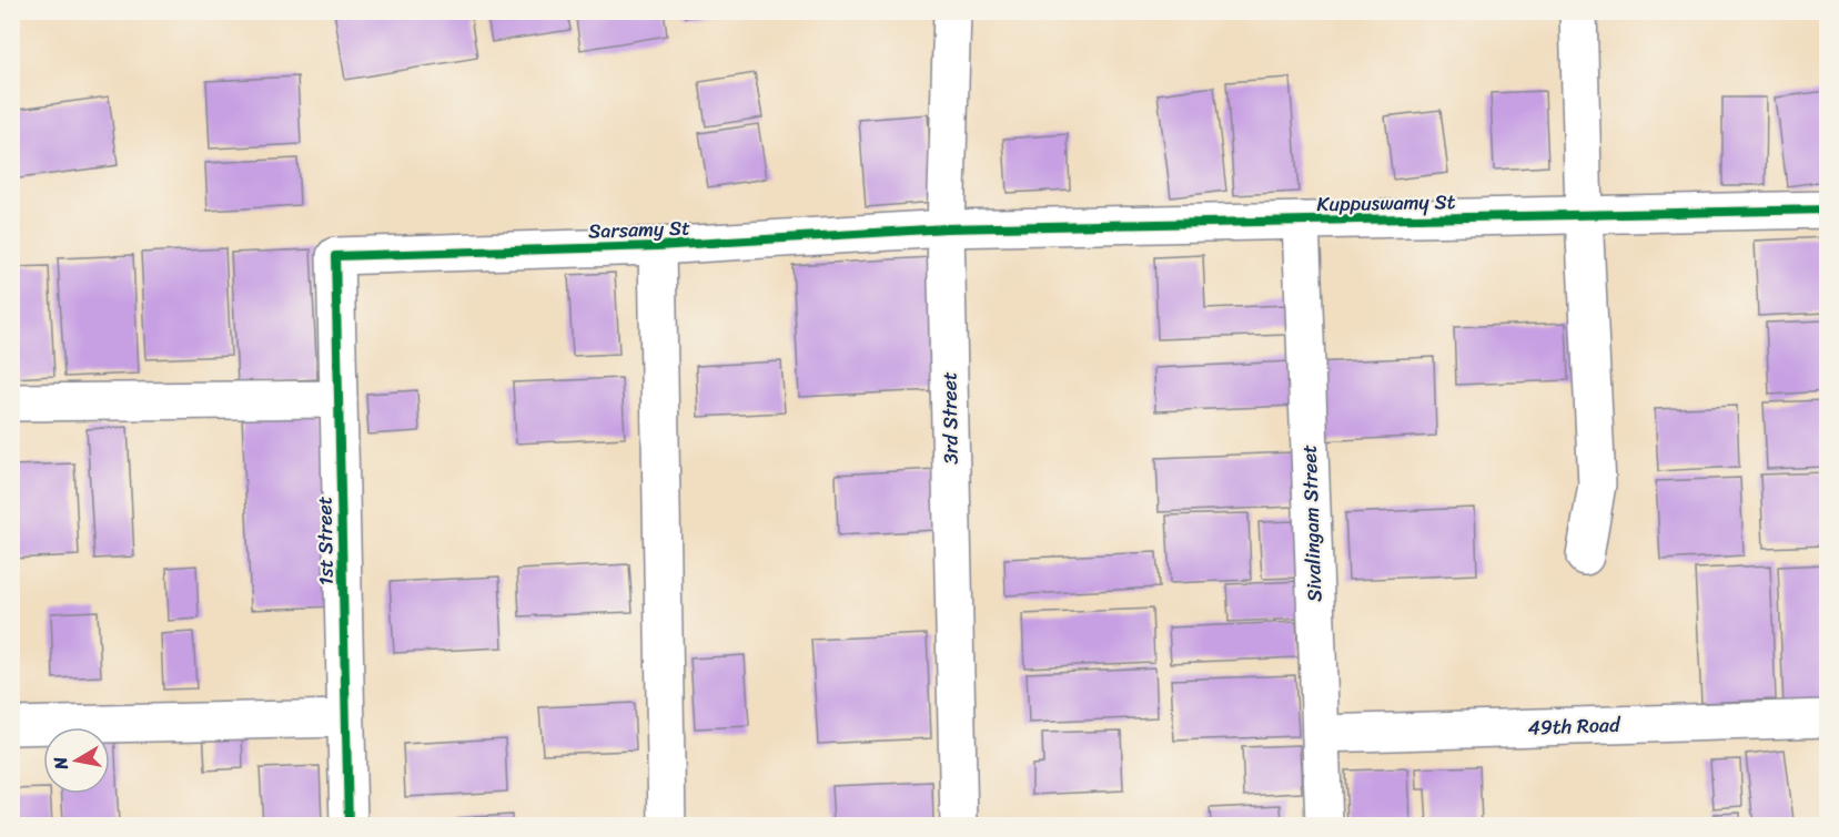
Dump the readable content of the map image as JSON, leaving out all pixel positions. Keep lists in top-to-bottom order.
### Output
{
  "streets": {
    "street": [
      "Kuppuswamy St",
      "Sarsamy St",
      "3rd Street",
      "Sivalingam Street",
      "1st Street",
      "49th Road"
    ]
  },
  "crossings": [
    ["Kuppuswamy St", "Sarsamy St"],
    ["Kuppuswamy St", "3rd Street"],
    ["Kuppuswamy St", "Sivalingam Street"],
    ["Sarsamy St", "3rd Street"],
    ["Sarsamy St", "1st Street"],
    ["Sivalingam Street", "49th Road"]
  ],
  "north": "left"
}
